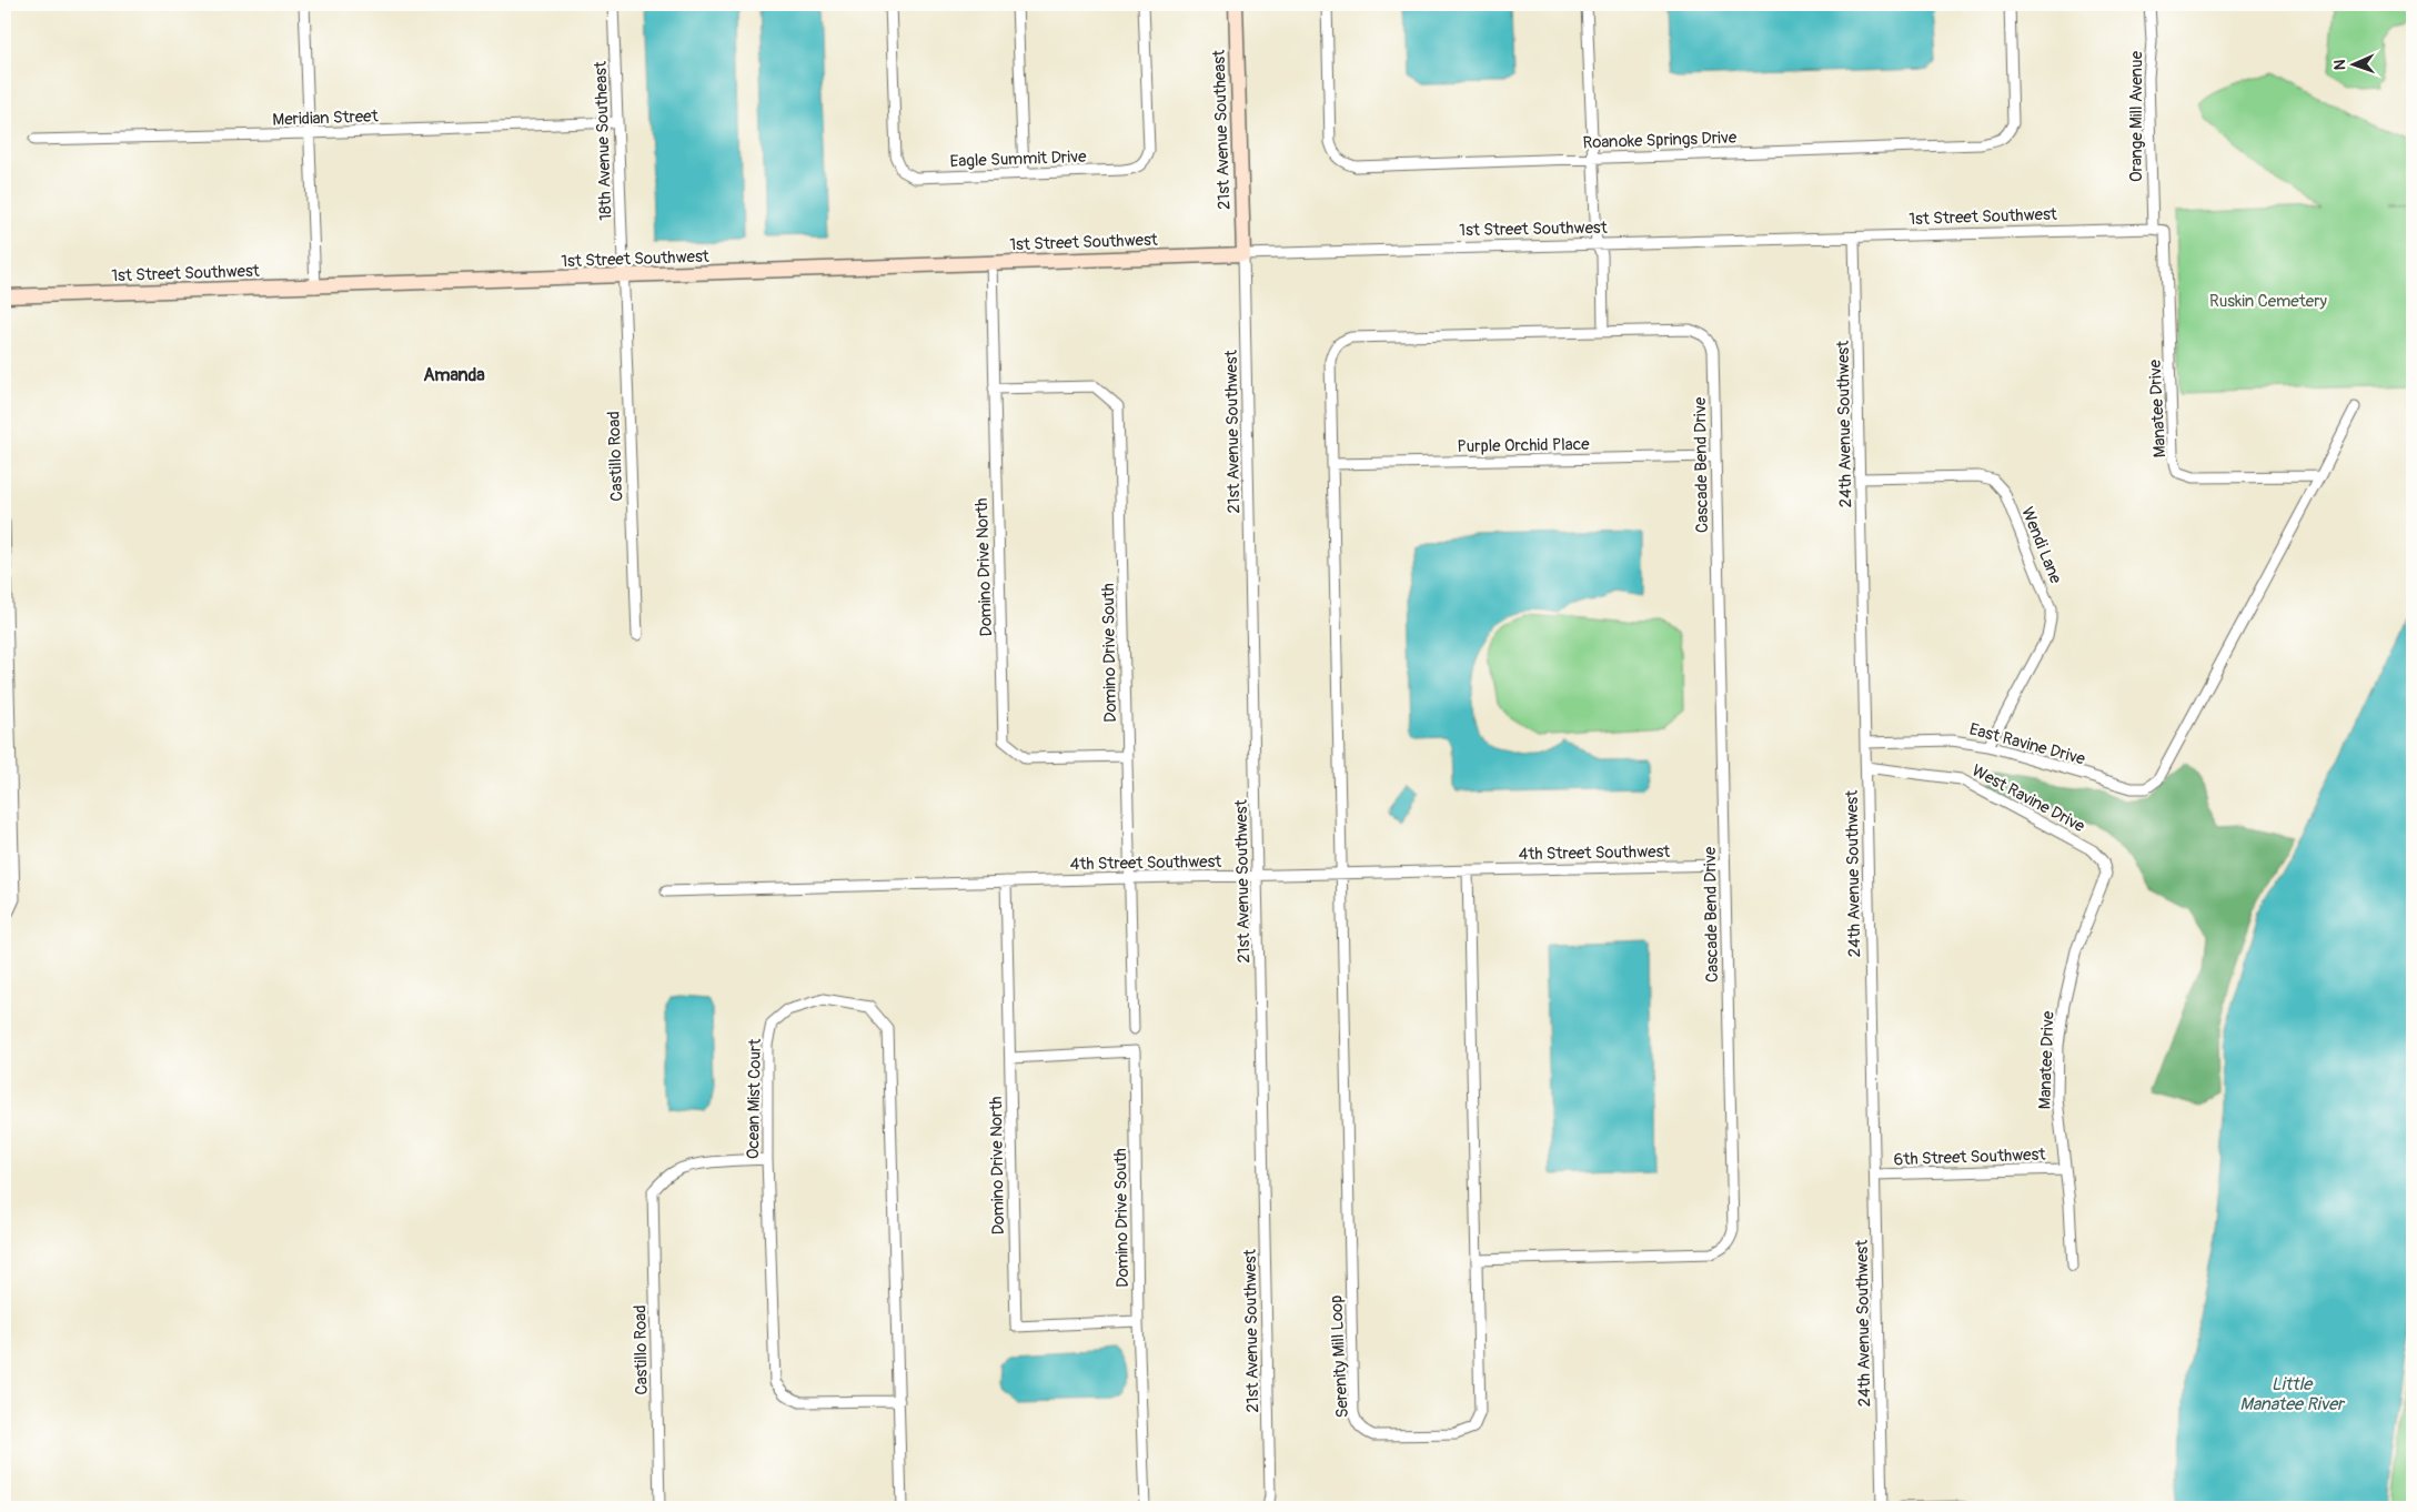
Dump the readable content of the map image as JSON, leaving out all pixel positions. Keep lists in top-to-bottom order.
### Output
{
  "streets": {
    "street": [
      "Orange Mill Avenue",
      "Meridian Street",
      "21st Avenue Southeast",
      "Roanoke Springs Drive",
      "18th Avenue Southeast",
      "Eagle Summit Drive",
      "1st Street Southwest",
      "Manatee Drive",
      "24th Avenue Southwest",
      "21st Avenue Southwest",
      "Purple Orchid Place",
      "Castillo Road",
      "Cascade Bend Drive",
      "Wendi Lane",
      "Domino Drive North",
      "Domino Drive South",
      "East Ravine Drive",
      "West Ravine Drive",
      "4th Street Southwest",
      "Ocean Mist Court",
      "6th Street Southwest",
      "Serenity Mill Loop"
    ]
  },
  "crossings": [
    ["Orange Mill Avenue", "1st Street Southwest"],
    ["Meridian Street", "18th Avenue Southeast"],
    ["21st Avenue Southeast", "1st Street Southwest"],
    ["21st Avenue Southeast", "21st Avenue Southwest"],
    ["18th Avenue Southeast", "1st Street Southwest"],
    ["18th Avenue Southeast", "Castillo Road"],
    ["1st Street Southwest", "Manatee Drive"],
    ["1st Street Southwest", "24th Avenue Southwest"],
    ["1st Street Southwest", "21st Avenue Southwest"],
    ["1st Street Southwest", "Castillo Road"],
    ["1st Street Southwest", "Domino Drive North"],
    ["Manatee Drive", "East Ravine Drive"],
    ["Manatee Drive", "West Ravine Drive"],
    ["Manatee Drive", "6th Street Southwest"],
    ["24th Avenue Southwest", "Wendi Lane"],
    ["24th Avenue Southwest", "East Ravine Drive"],
    ["24th Avenue Southwest", "West Ravine Drive"],
    ["24th Avenue Southwest", "6th Street Southwest"],
    ["21st Avenue Southwest", "4th Street Southwest"],
    ["Purple Orchid Place", "Cascade Bend Drive"],
    ["Castillo Road", "Ocean Mist Court"],
    ["Cascade Bend Drive", "4th Street Southwest"],
    ["Cascade Bend Drive", "Serenity Mill Loop"],
    ["Wendi Lane", "East Ravine Drive"],
    ["Domino Drive North", "Domino Drive South"],
    ["Domino Drive North", "4th Street Southwest"],
    ["Domino Drive South", "4th Street Southwest"],
    ["4th Street Southwest", "Serenity Mill Loop"]
  ],
  "districts": ["Amanda"],
  "water": ["Little Manatee River"],
  "parks": ["Ruskin Cemetery"],
  "north": "left"
}
